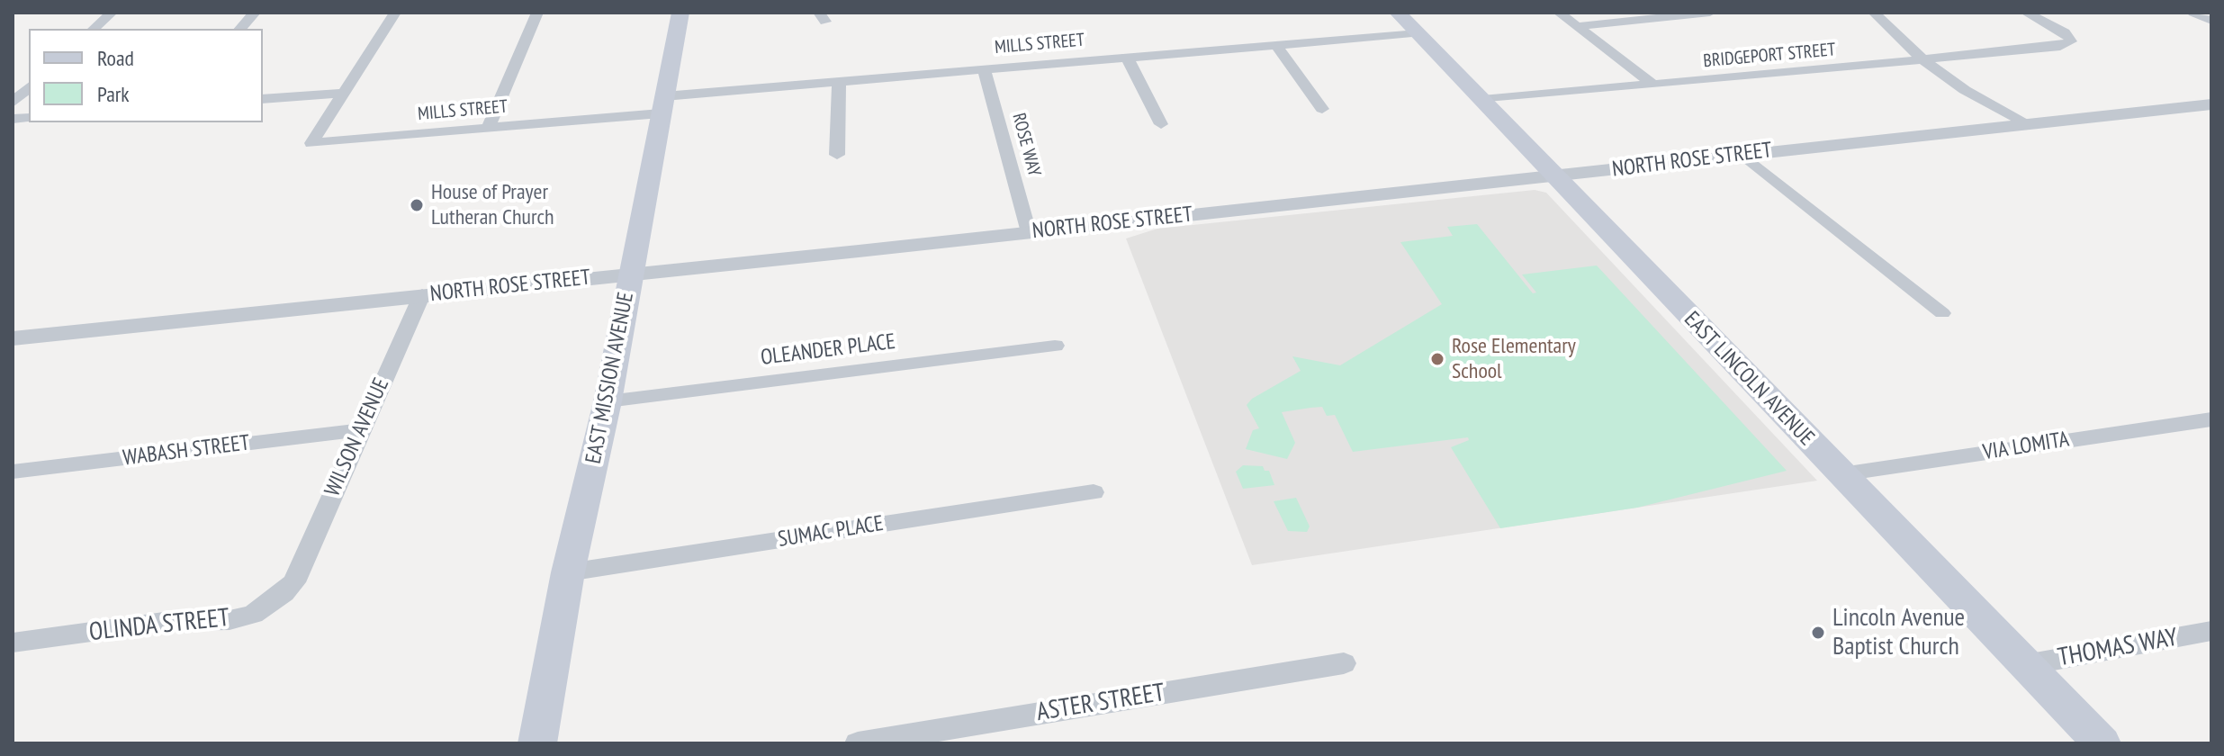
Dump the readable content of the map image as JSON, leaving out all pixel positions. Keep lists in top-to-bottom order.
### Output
{
  "streets": {
    "main road": ["EAST MISSION AVENUE", "EAST LINCOLN AVENUE"],
    "street": [
      "MILLS STREET",
      "BRIDGEPORT STREET",
      "ROSE WAY",
      "NORTH ROSE STREET",
      "OLEANDER PLACE",
      "WILSON AVENUE",
      "VIA LOMITA",
      "WABASH STREET",
      "SUMAC PLACE",
      "OLINDA STREET",
      "THOMAS WAY",
      "ASTER STREET"
    ]
  },
  "crossings": [
    ["MILLS STREET", "ROSE WAY"],
    ["MILLS STREET", "EAST MISSION AVENUE"],
    ["MILLS STREET", "EAST LINCOLN AVENUE"],
    ["BRIDGEPORT STREET", "EAST LINCOLN AVENUE"],
    ["ROSE WAY", "NORTH ROSE STREET"],
    ["NORTH ROSE STREET", "EAST MISSION AVENUE"],
    ["NORTH ROSE STREET", "EAST LINCOLN AVENUE"],
    ["NORTH ROSE STREET", "WILSON AVENUE"],
    ["OLEANDER PLACE", "EAST MISSION AVENUE"],
    ["EAST MISSION AVENUE", "SUMAC PLACE"],
    ["EAST LINCOLN AVENUE", "VIA LOMITA"],
    ["EAST LINCOLN AVENUE", "THOMAS WAY"],
    ["WILSON AVENUE", "WABASH STREET"],
    ["WILSON AVENUE", "OLINDA STREET"]
  ],
  "places": ["House of Prayer Lutheran Church", "Rose Elementary School", "Lincoln Avenue Baptist Church"],
  "legend": ["Road", "Park"]
}
